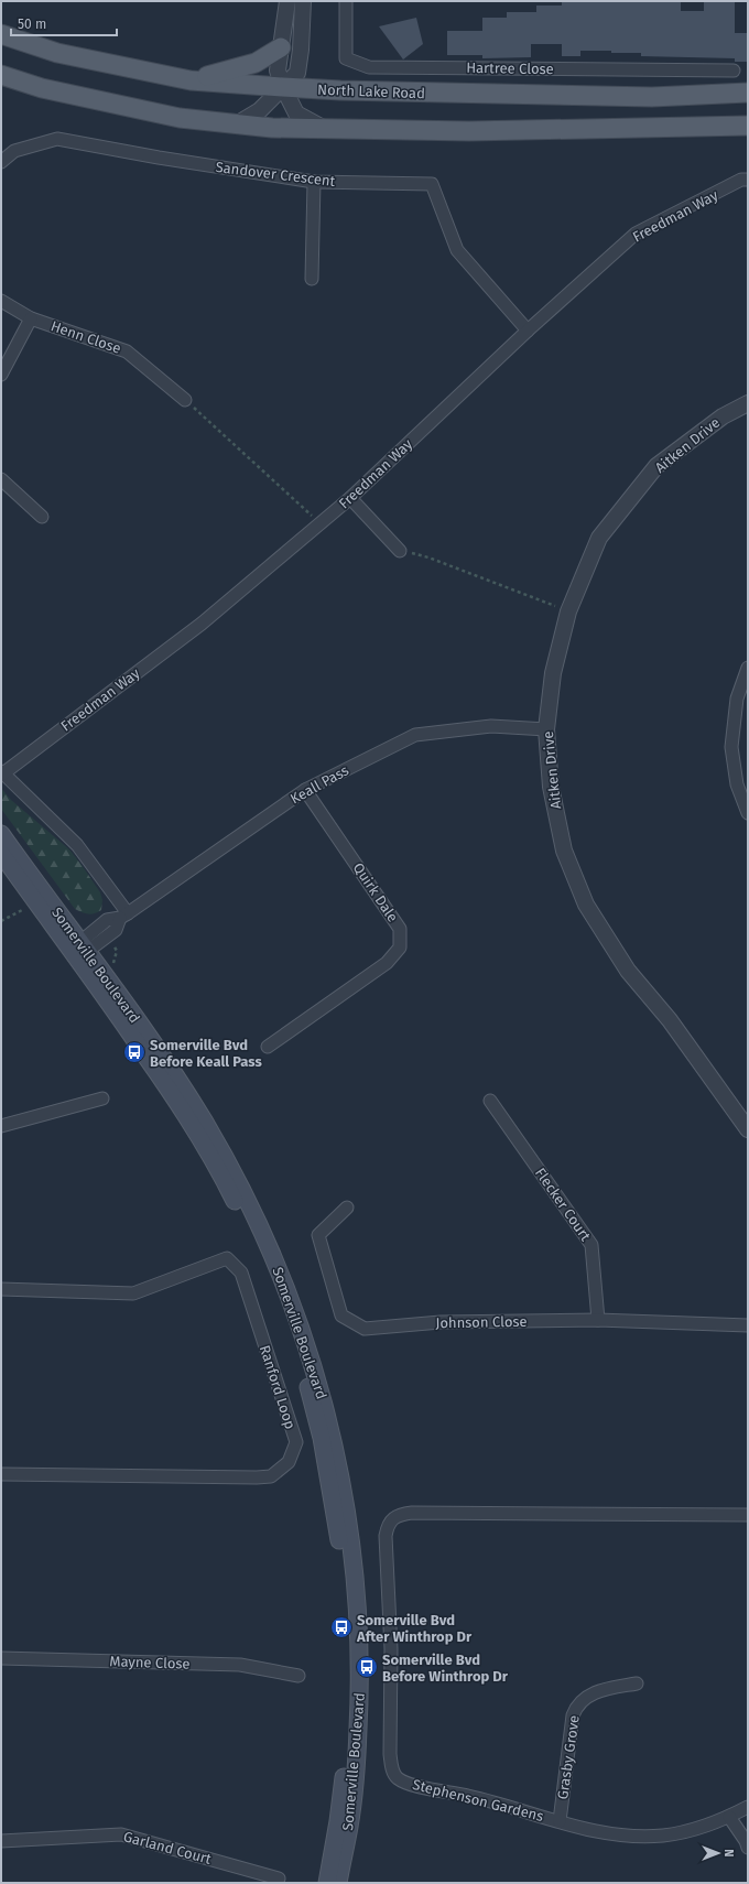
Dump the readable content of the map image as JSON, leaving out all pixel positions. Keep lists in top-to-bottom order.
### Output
{
  "streets": {
    "main road": ["North Lake Road", "Somerville Boulevard"],
    "street": [
      "Hartree Close",
      "Sandover Crescent",
      "Freedman Way",
      "Henn Close",
      "Aitken Drive",
      "Keall Pass",
      "Quirk Dale",
      "Flecker Court",
      "Johnson Close",
      "Ranford Loop",
      "Mayne Close",
      "Grasby Grove",
      "Stephenson Gardens",
      "Garland Court"
    ]
  },
  "crossings": [
    ["Sandover Crescent", "Freedman Way"],
    ["Aitken Drive", "Keall Pass"],
    ["Keall Pass", "Quirk Dale"],
    ["Keall Pass", "Somerville Boulevard"],
    ["Flecker Court", "Johnson Close"],
    ["Grasby Grove", "Stephenson Gardens"]
  ],
  "places": {
    "bus stop": ["Somerville Bvd Before Keall Pass", "Somerville Bvd After Winthrop Dr", "Somerville Bvd Before Winthrop Dr"]
  },
  "scale_bar": "50 m",
  "north": "right"
}
